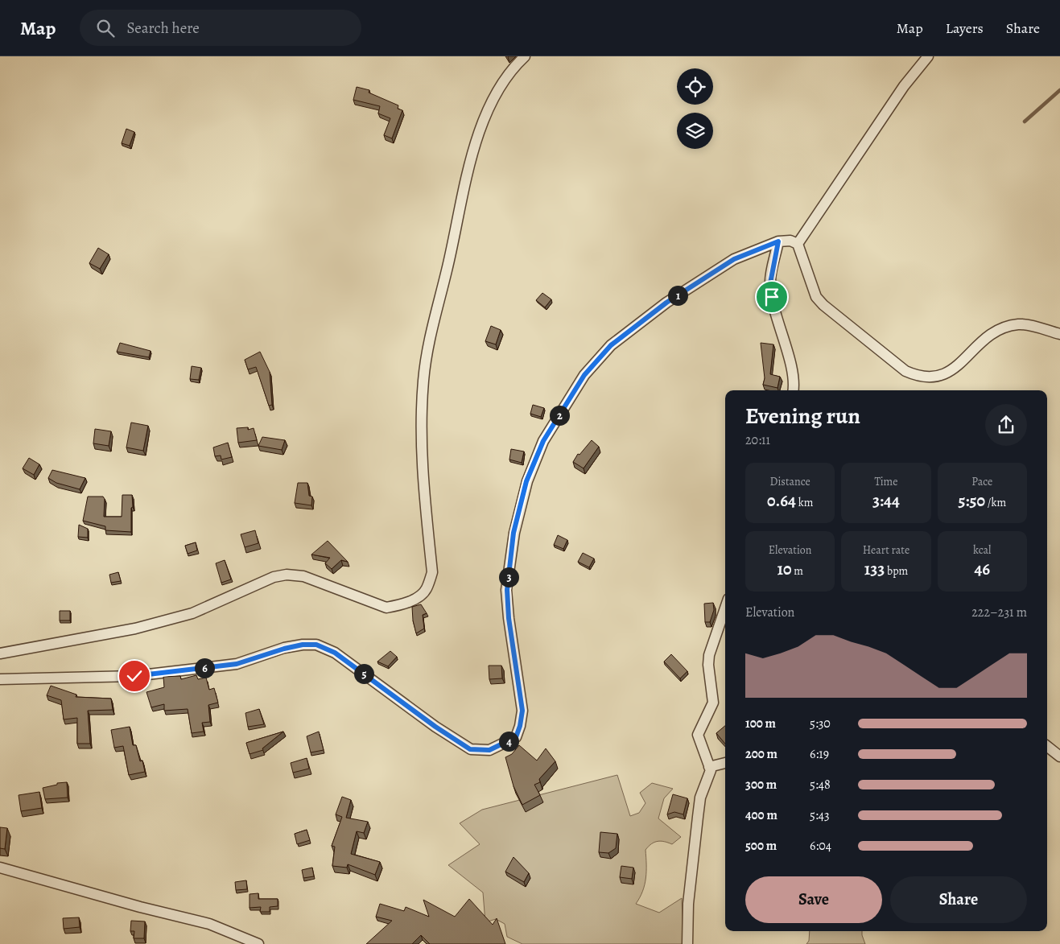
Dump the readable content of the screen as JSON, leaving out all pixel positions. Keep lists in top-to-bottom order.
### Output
{
  "page": {
    "header": "Map",
    "search": "Search here",
    "nav": ["Map", "Layers", "Share"],
    "pins": [
      "1",
      "2",
      "3",
      "6",
      "5",
      "4"
    ],
    "heading": ["Evening run", "20:11"],
    "stats": [
      ["Distance", "0.64 km"],
      ["Time", "3:44"],
      ["Pace", "5:50 /km"],
      ["Elevation", "10 m"],
      ["Heart rate", "133 bpm"],
      ["kcal", "46"]
    ],
    "chart": ["Elevation", "222–231 m"],
    "list": [
      {
        "name": "100 m",
        "note": "5:30"
      },
      {
        "name": "200 m",
        "note": "6:19"
      },
      {
        "name": "300 m",
        "note": "5:48"
      },
      {
        "name": "400 m",
        "note": "5:43"
      },
      {
        "name": "500 m",
        "note": "6:04"
      }
    ],
    "buttons": ["Save", "Share"]
  }
}
